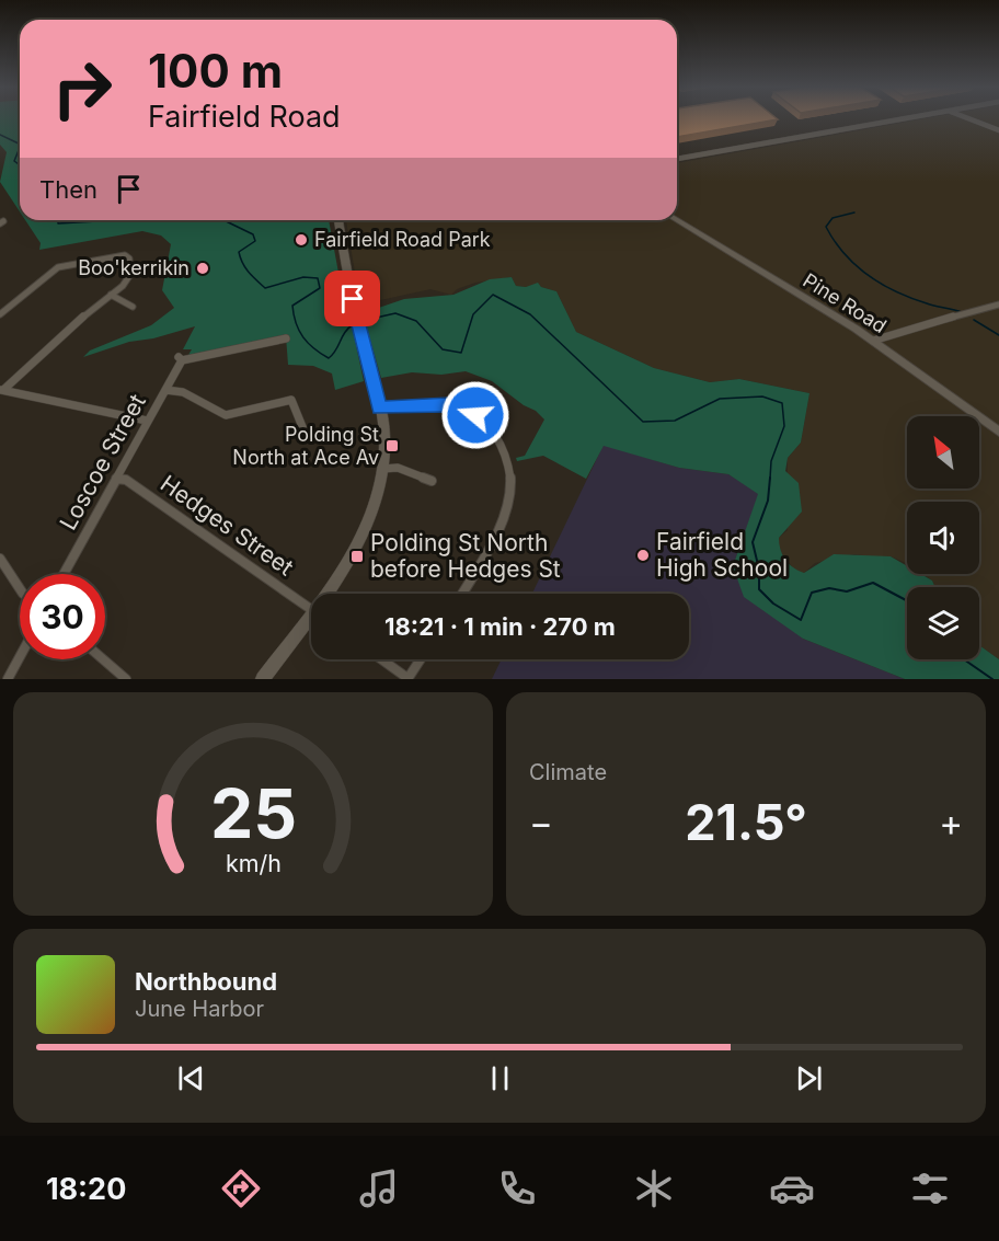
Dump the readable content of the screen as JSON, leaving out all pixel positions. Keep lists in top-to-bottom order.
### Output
{
  "streets": {
    "street": ["Pine Road", "Loscoe Street", "Hedges Street"]
  },
  "crossings": [
    ["Loscoe Street", "Hedges Street"]
  ],
  "places": {
    "other": ["Fairfield Road Park", "Boo'kerrikin", "Fairfield High School"],
    "transit": ["Polding St North at Ace Av", "Polding St North before Hedges St"]
  },
  "north": "top left",
  "page": {
    "turn": ["100 m", "Fairfield Road"],
    "then": "Then",
    "limit": "30",
    "trip": "18:21 · 1 min · 270 m",
    "tile": "Climate",
    "heat": ["−", "21.5°", "+"],
    "song": ["Northbound", "June Harbor"],
    "tabs": "18:20",
    "gauge": ["25", "km/h"]
  }
}
